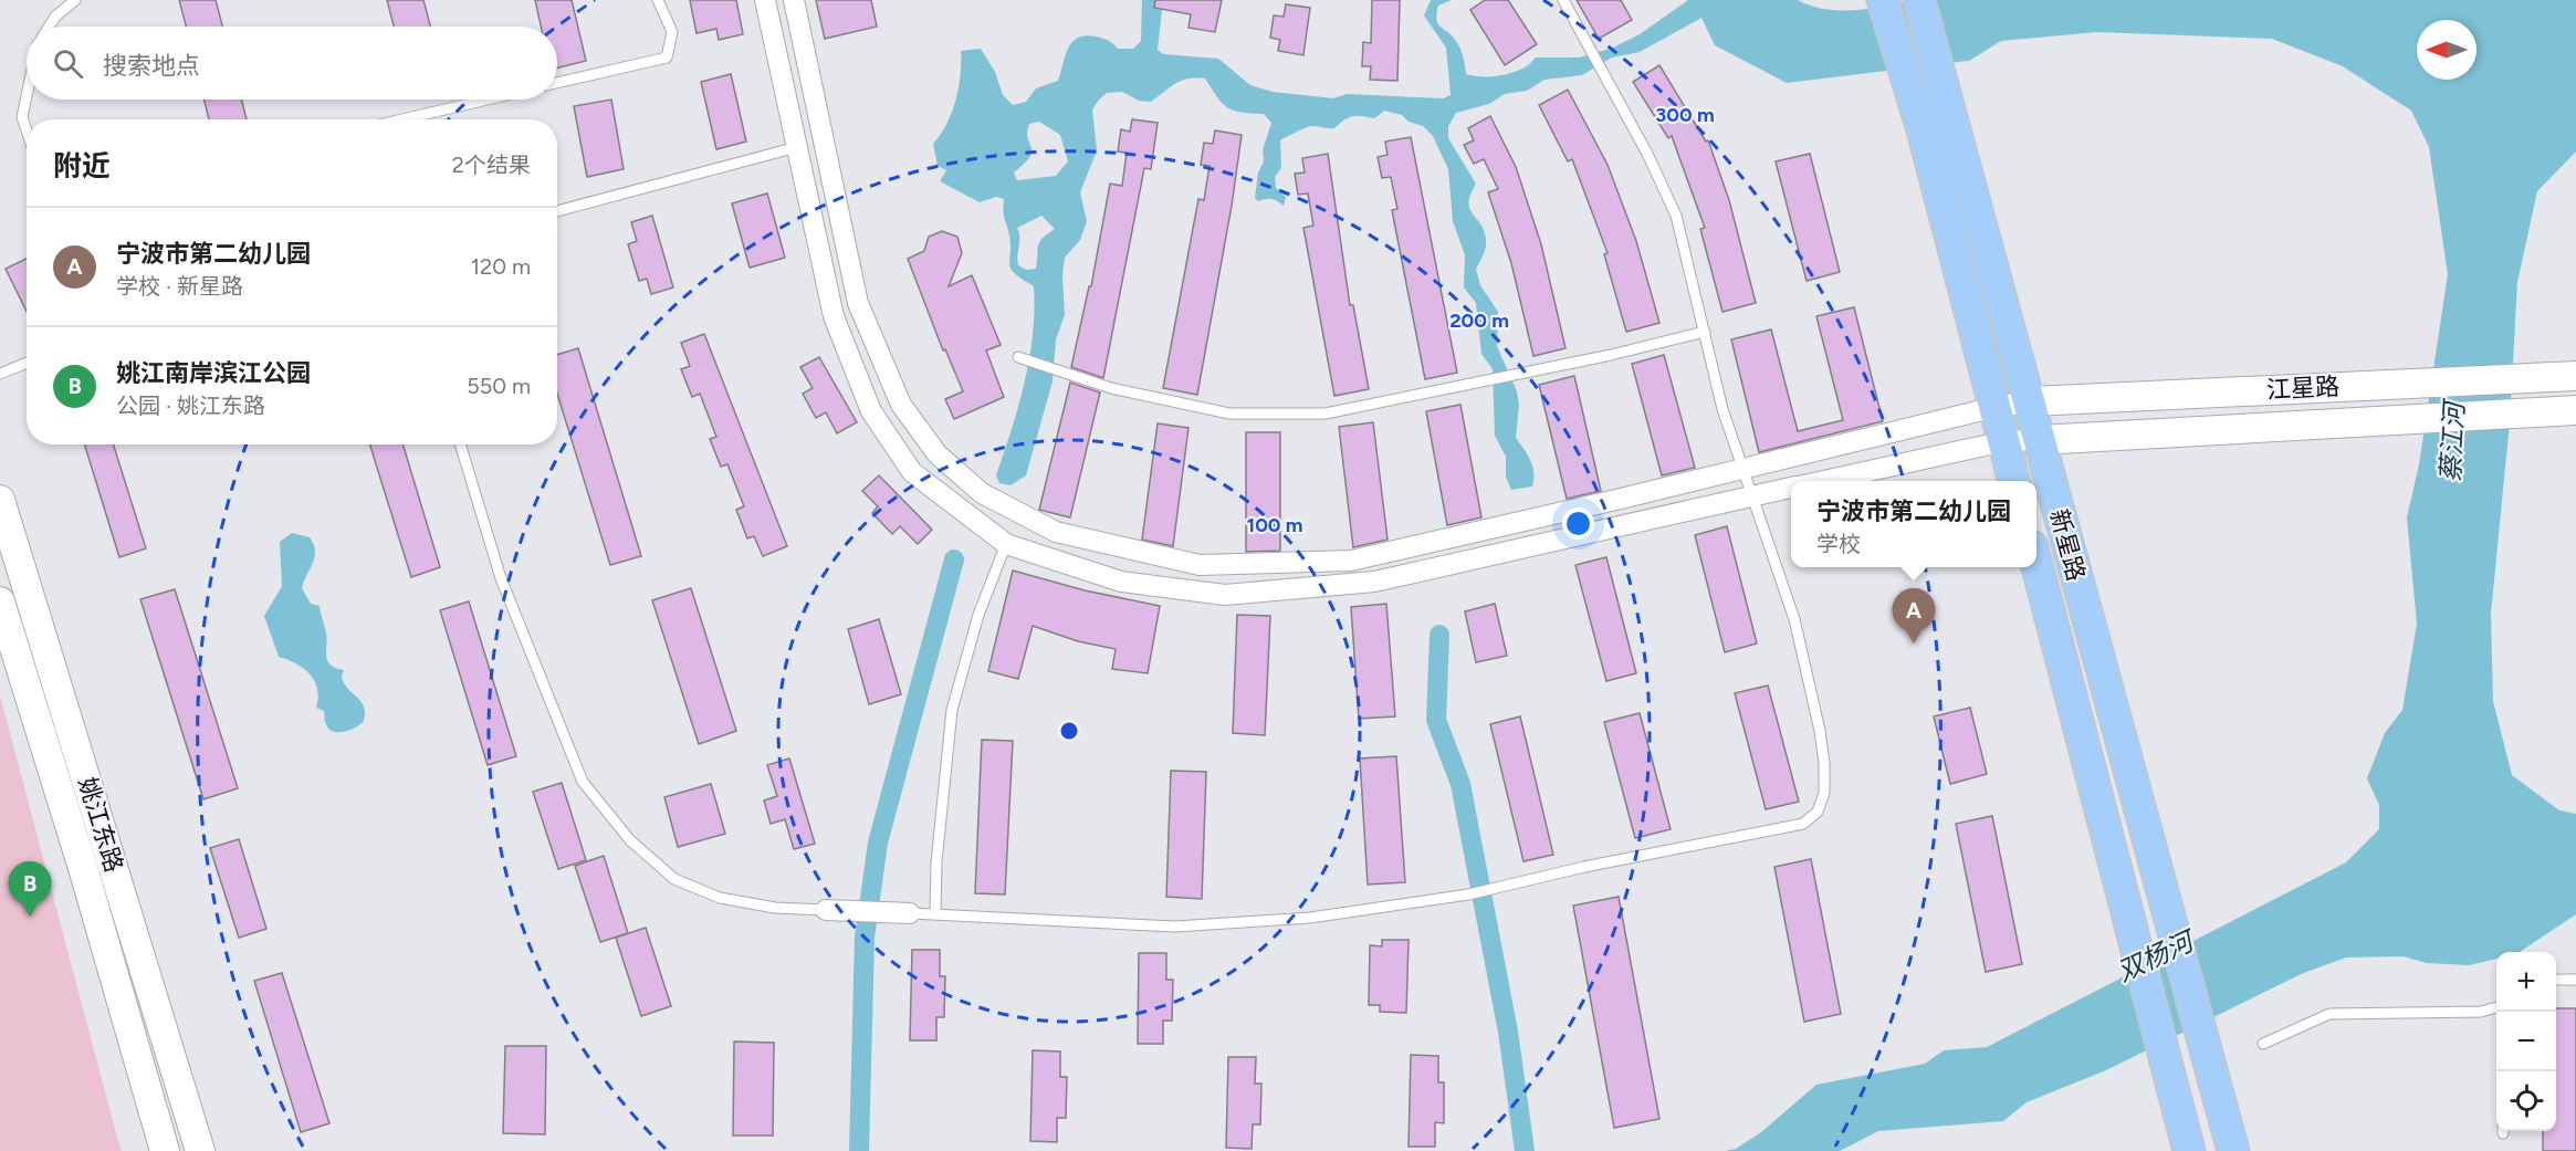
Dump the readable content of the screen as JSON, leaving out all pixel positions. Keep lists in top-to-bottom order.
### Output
{
  "streets": {
    "main road": ["江星路", "新星路", "姚江东路"]
  },
  "crossings": [
    ["江星路", "新星路"]
  ],
  "water": ["蔡江河", "双杨河"],
  "north": "left",
  "page": {
    "search": "搜索地点",
    "heading": ["附近", "2个结果"],
    "list": [
      {
        "mark": "A",
        "name": "宁波市第二幼儿园",
        "note": "学校 · 新星路",
        "value": "120 m"
      },
      {
        "mark": "B",
        "name": "姚江南岸滨江公园",
        "note": "公园 · 姚江东路",
        "value": "550 m"
      }
    ],
    "popup": ["宁波市第二幼儿园", "学校"],
    "pins": ["A", "B"],
    "map_buttons": ["+", "−"]
  },
  "rings": ["300 m", "200 m", "100 m"]
}
